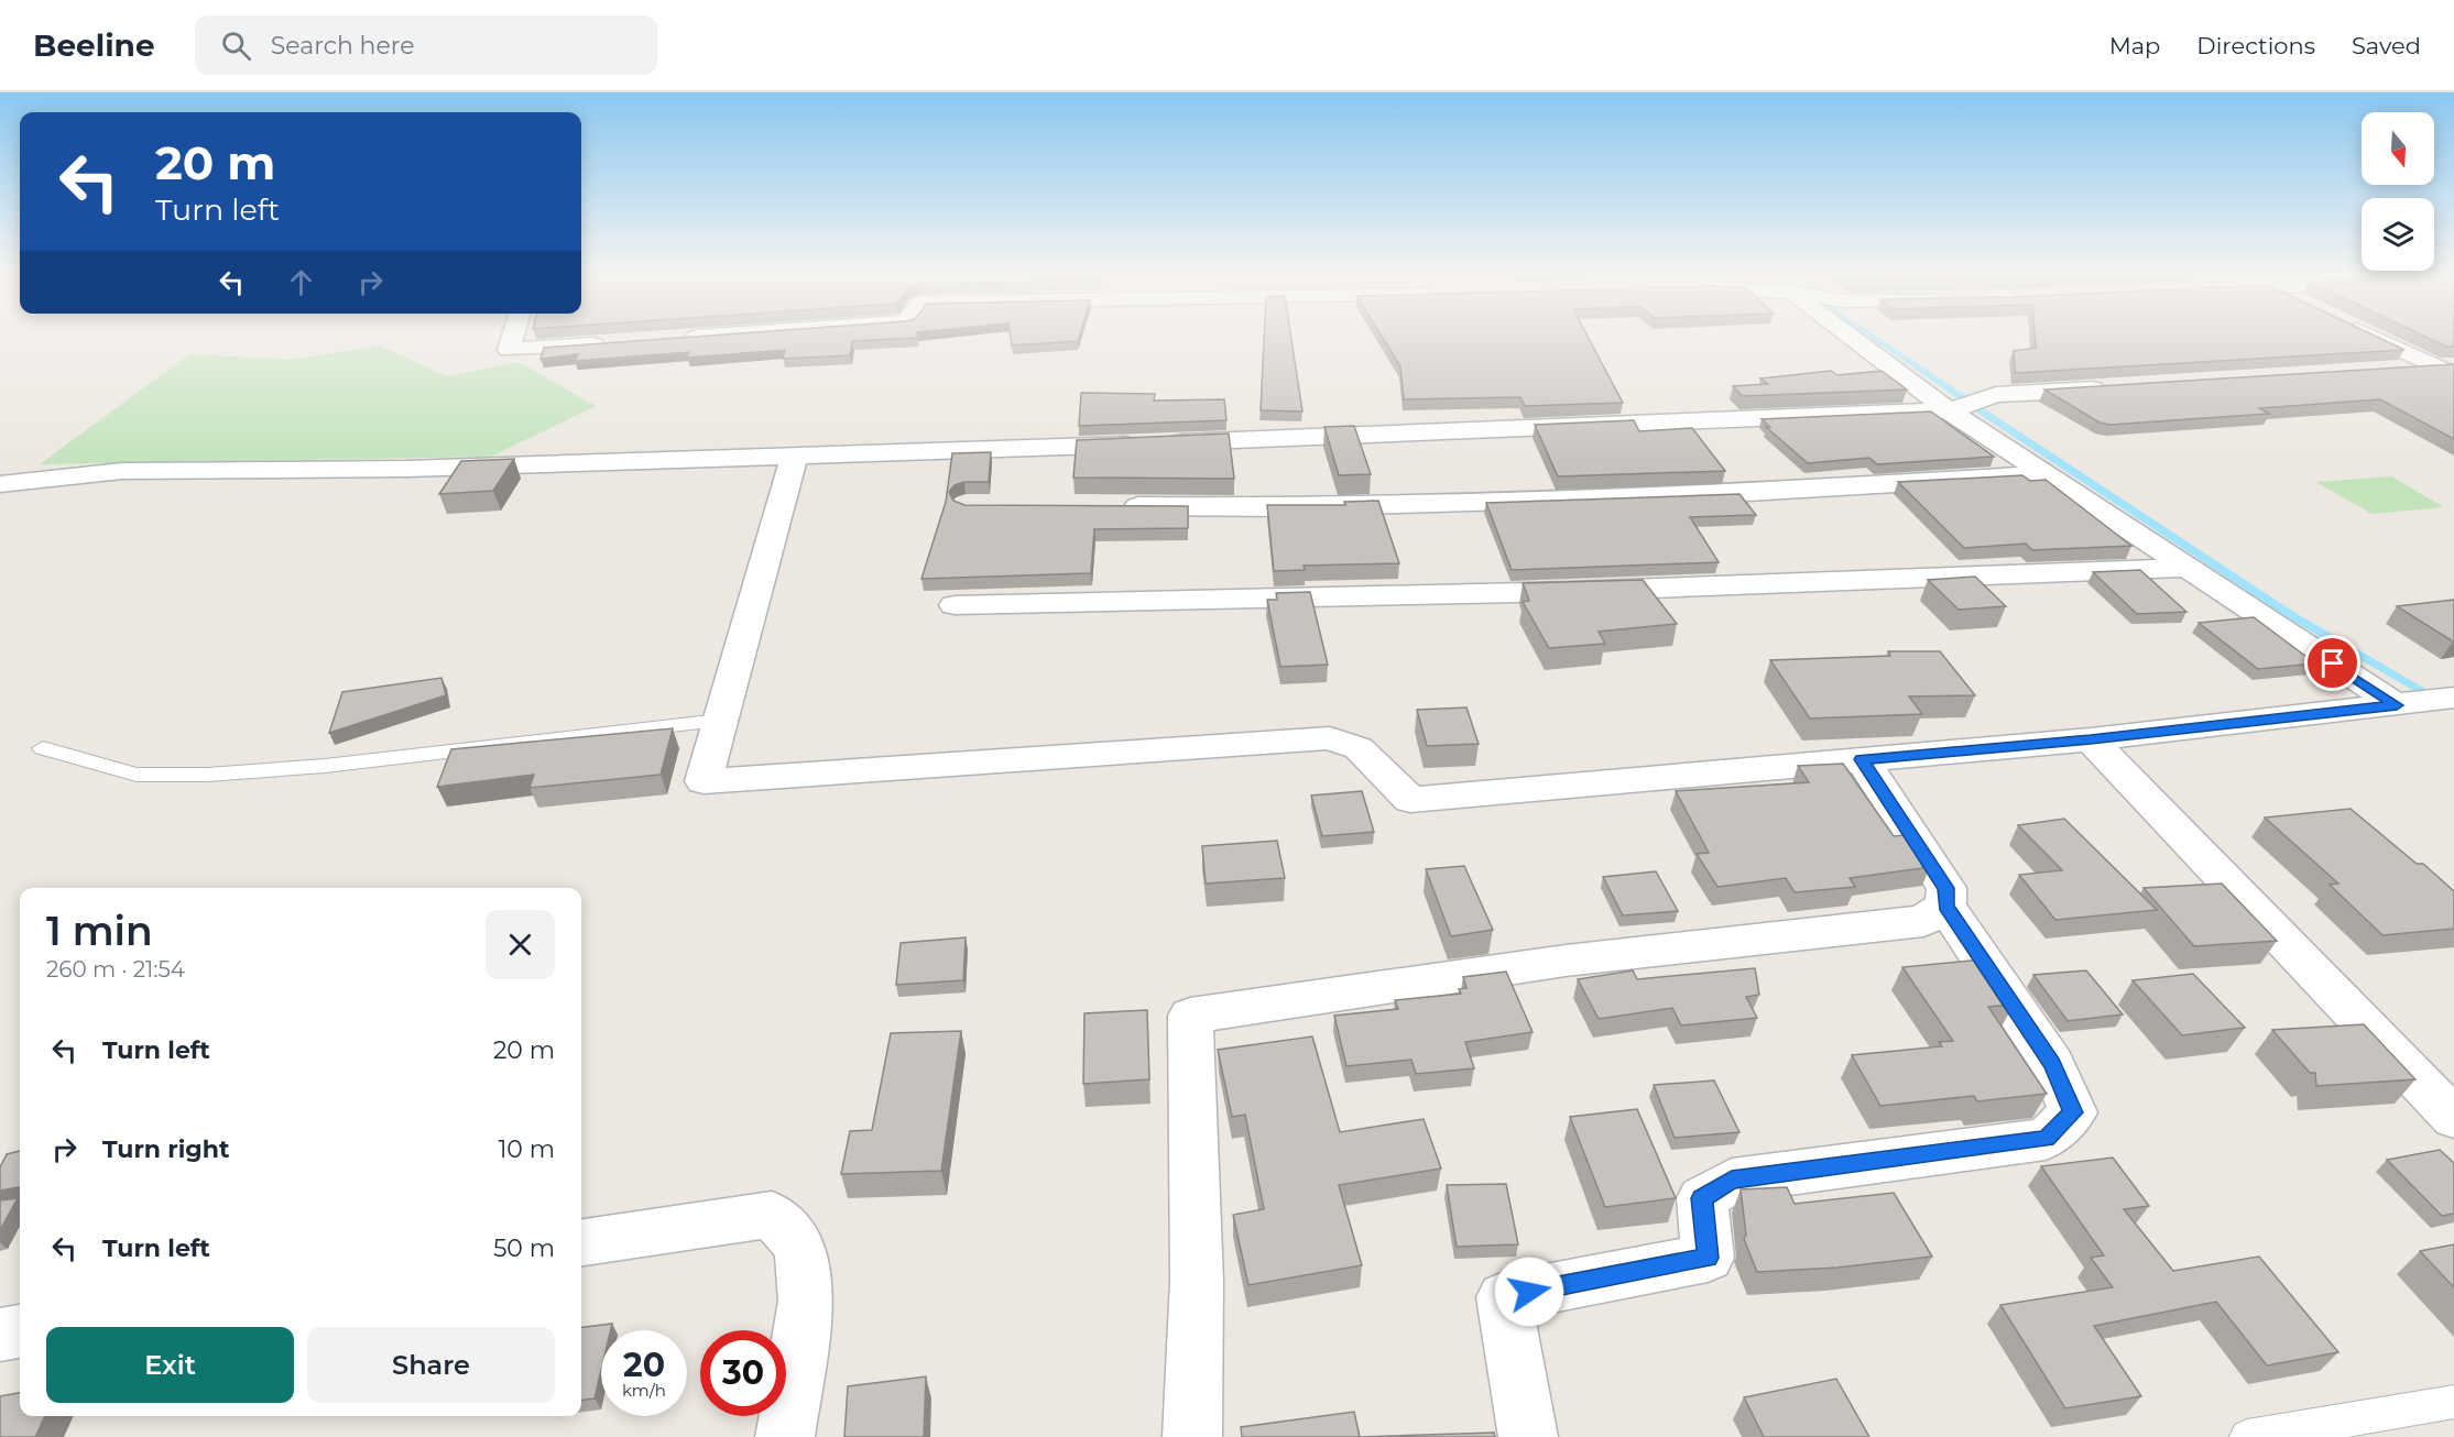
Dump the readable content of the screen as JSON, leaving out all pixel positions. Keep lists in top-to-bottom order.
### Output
{
  "north": "bottom",
  "page": {
    "header": "Beeline",
    "search": "Search here",
    "nav": ["Map", "Directions", "Saved"],
    "turn": ["20 m", "Turn left"],
    "heading": ["1 min", "260 m · 21:54"],
    "list": [
      {
        "name": "Turn left",
        "value": "20 m"
      },
      {
        "name": "Turn right",
        "value": "10 m"
      },
      {
        "name": "Turn left",
        "value": "50 m"
      }
    ],
    "buttons": ["Exit", "Share"],
    "speed": "20 km/h",
    "limit": "30"
  }
}
